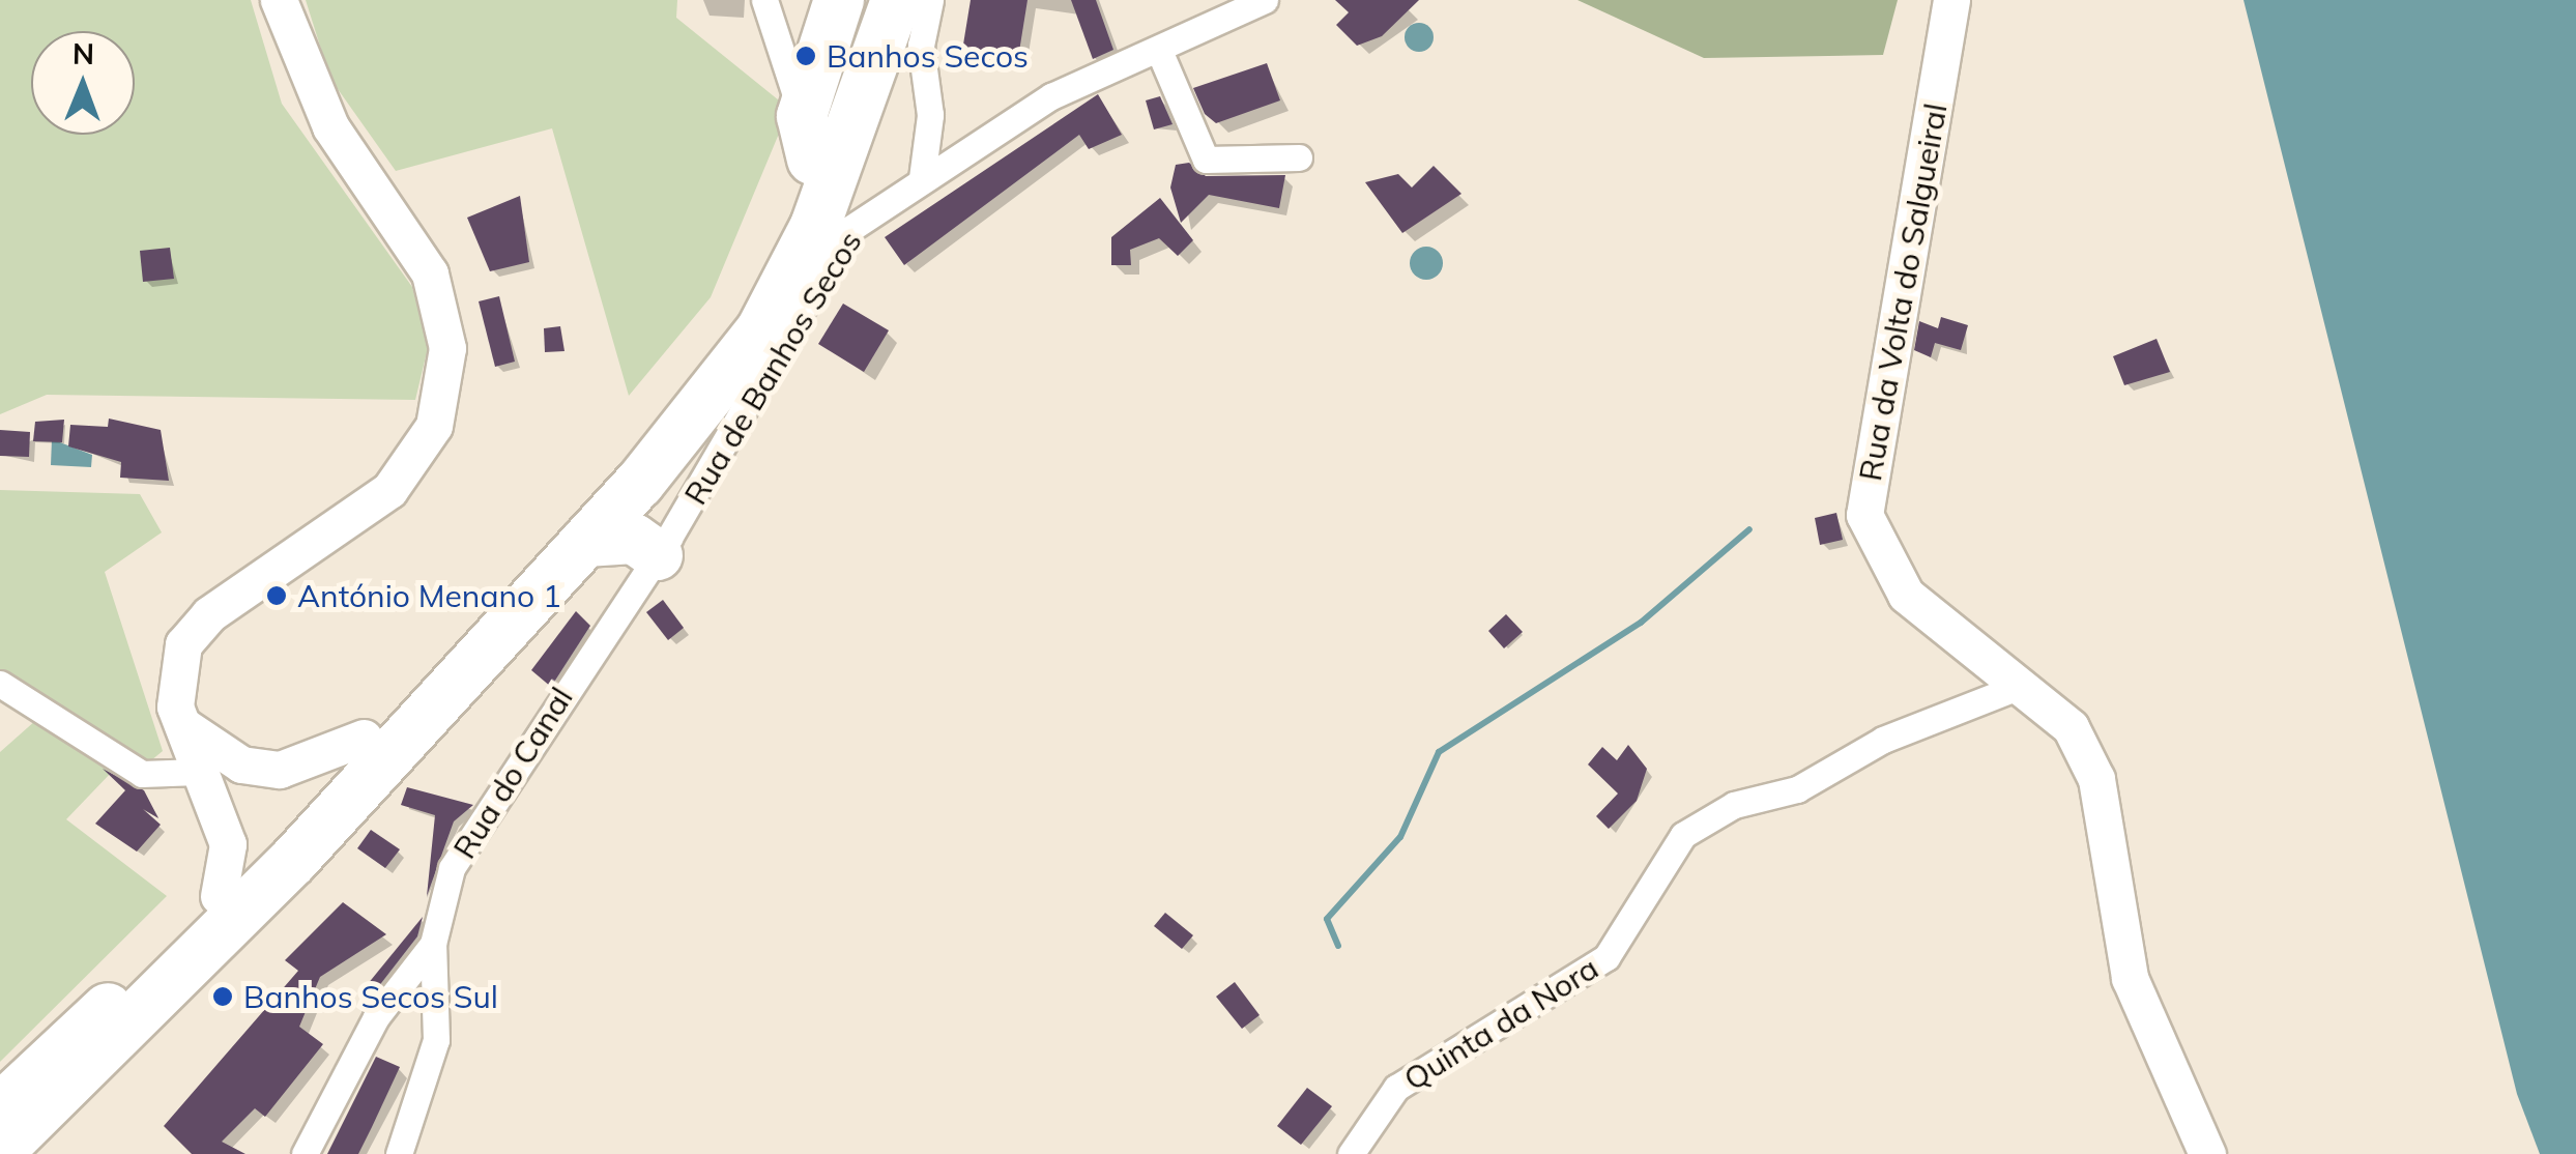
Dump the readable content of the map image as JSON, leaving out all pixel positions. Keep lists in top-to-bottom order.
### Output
{
  "streets": {
    "street": [
      "Rua da Volta do Salgueiral",
      "Rua de Banhos Secos",
      "Rua do Canal",
      "Quinta da Nora"
    ]
  },
  "crossings": [
    ["Rua da Volta do Salgueiral", "Quinta da Nora"],
    ["Rua de Banhos Secos", "Rua do Canal"]
  ],
  "places": ["Banhos Secos", "António Menano 1", "Banhos Secos Sul"],
  "north": "top"
}
